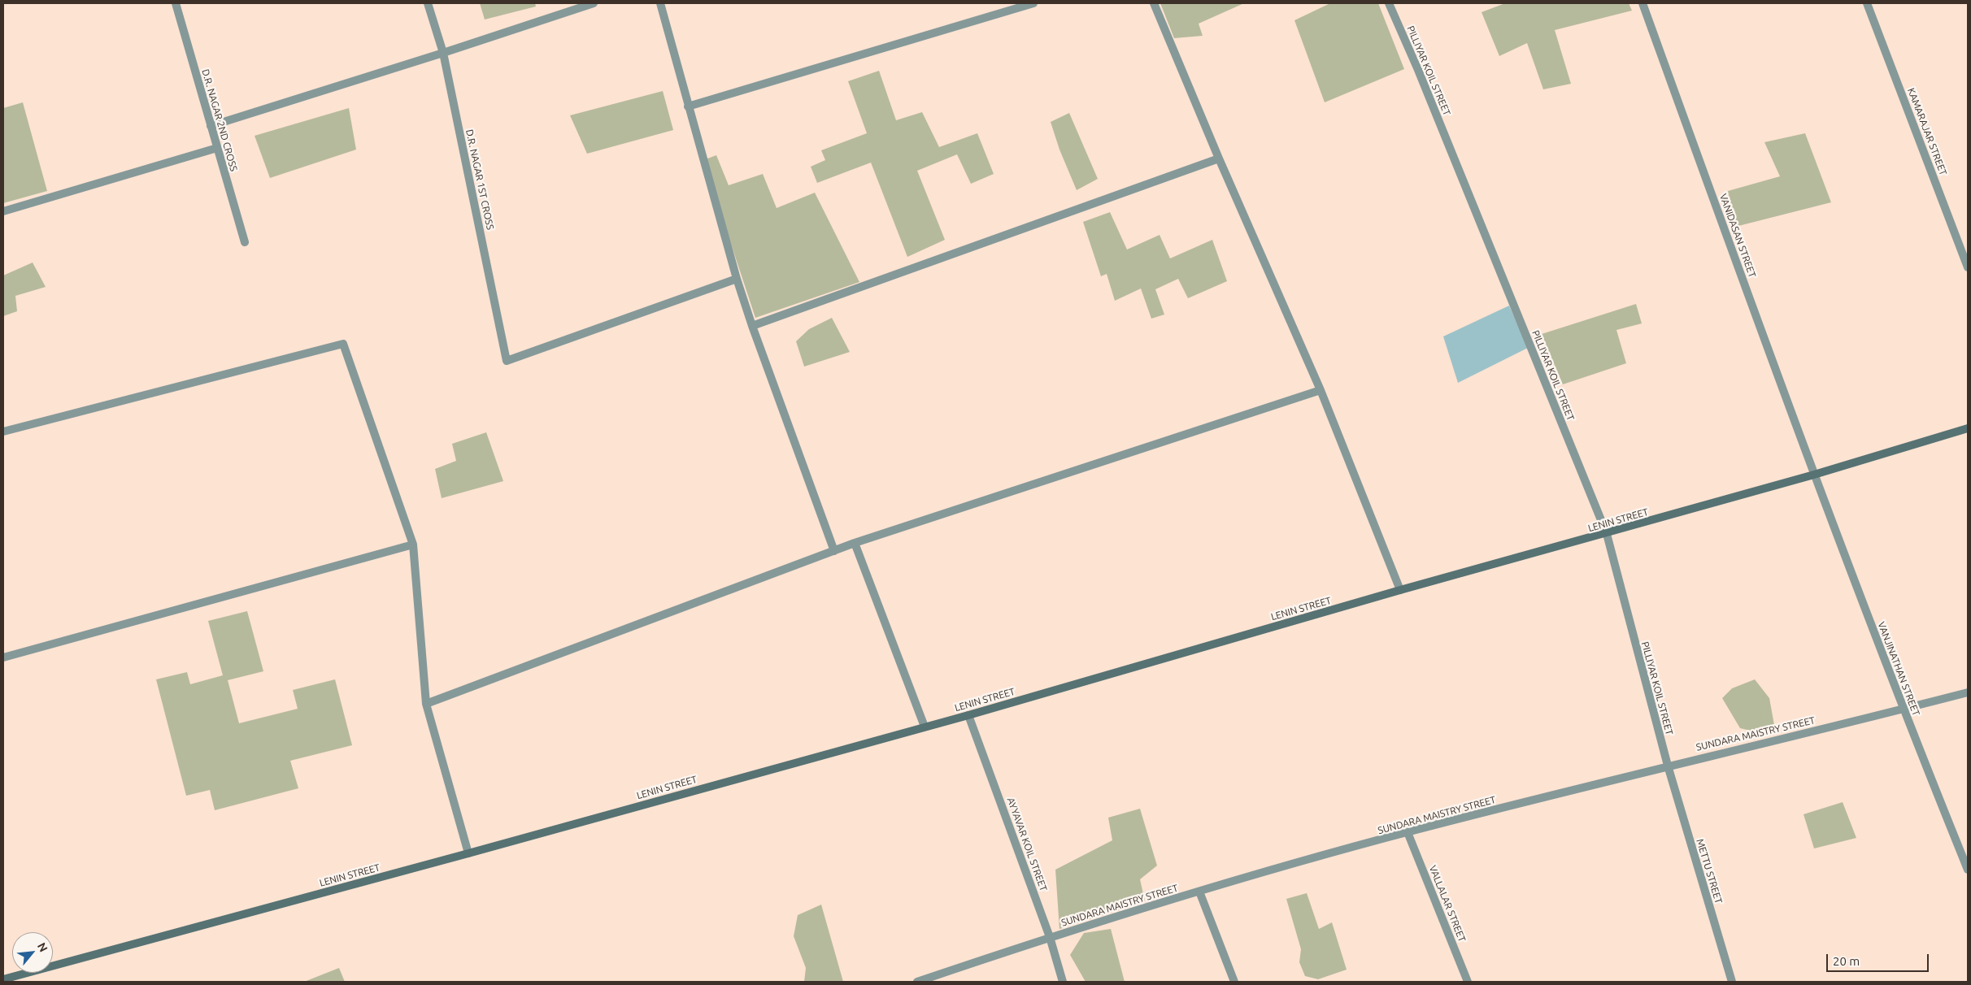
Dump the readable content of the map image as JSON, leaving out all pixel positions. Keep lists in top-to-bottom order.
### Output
{
  "streets": {
    "street": [
      "PILLIYAR KOIL STREET",
      "D.R. NAGAR 2ND CROSS",
      "KAMARAJAR STREET",
      "D.R. NAGAR 1ST CROSS",
      "VANIDASAN STREET",
      "LENIN STREET",
      "VANJINATHAN STREET",
      "SUNDARA MAISTRY STREET",
      "AYYAVAR KOIL STREET",
      "METTU STREET",
      "VALLALAR STREET"
    ]
  },
  "crossings": [
    ["PILLIYAR KOIL STREET", "LENIN STREET"],
    ["PILLIYAR KOIL STREET", "SUNDARA MAISTRY STREET"],
    ["PILLIYAR KOIL STREET", "METTU STREET"],
    ["VANIDASAN STREET", "LENIN STREET"],
    ["VANIDASAN STREET", "VANJINATHAN STREET"],
    ["LENIN STREET", "VANJINATHAN STREET"],
    ["LENIN STREET", "AYYAVAR KOIL STREET"],
    ["VANJINATHAN STREET", "SUNDARA MAISTRY STREET"],
    ["SUNDARA MAISTRY STREET", "AYYAVAR KOIL STREET"],
    ["SUNDARA MAISTRY STREET", "METTU STREET"],
    ["SUNDARA MAISTRY STREET", "VALLALAR STREET"]
  ],
  "scale_bar": "20 m",
  "north": "top right"
}
